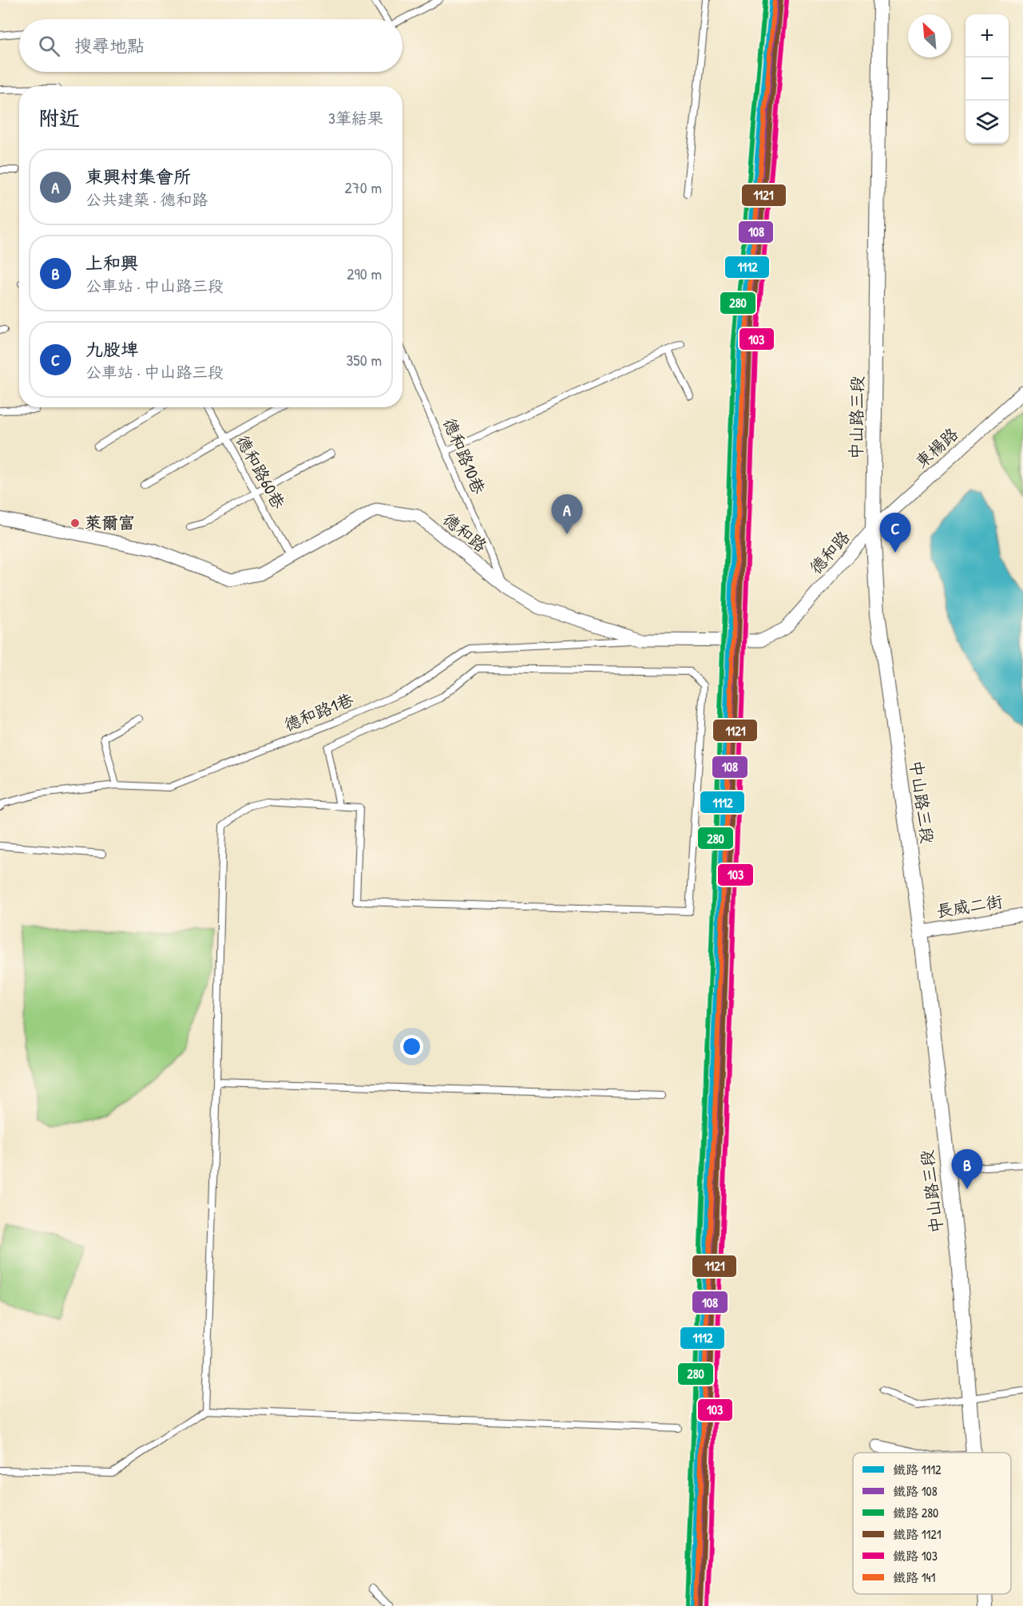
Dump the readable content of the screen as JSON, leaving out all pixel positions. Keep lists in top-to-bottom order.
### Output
{
  "streets": {
    "street": [
      "中山路三段",
      "東楊路",
      "德和路",
      "長威二街"
    ],
    "lane": ["德和路10巷", "德和路60巷", "德和路1巷"]
  },
  "crossings": [
    ["中山路三段", "東楊路"],
    ["中山路三段", "德和路"],
    ["中山路三段", "長威二街"],
    ["東楊路", "德和路"],
    ["德和路10巷", "德和路"],
    ["德和路60巷", "德和路"],
    ["德和路", "德和路1巷"]
  ],
  "places": ["萊爾富"],
  "lines": [
    "rail line 1112",
    "rail line 280",
    "rail line 1121",
    "rail line 141",
    "rail line 108",
    "rail line 103"
  ],
  "legend": [
    "鐵路 1112",
    "鐵路 108",
    "鐵路 280",
    "鐵路 1121",
    "鐵路 103",
    "鐵路 141"
  ],
  "north": "top left",
  "page": {
    "map_buttons": ["+", "−"],
    "search": "搜尋地點",
    "heading": ["附近", "3筆結果"],
    "list": [
      {
        "mark": "A",
        "name": "東興村集會所",
        "note": "公共建築 · 德和路",
        "value": "270 m"
      },
      {
        "mark": "B",
        "name": "上和興",
        "note": "公車站 · 中山路三段",
        "value": "290 m"
      },
      {
        "mark": "C",
        "name": "九股埤",
        "note": "公車站 · 中山路三段",
        "value": "350 m"
      }
    ],
    "pins": ["A", "C", "B"]
  }
}
